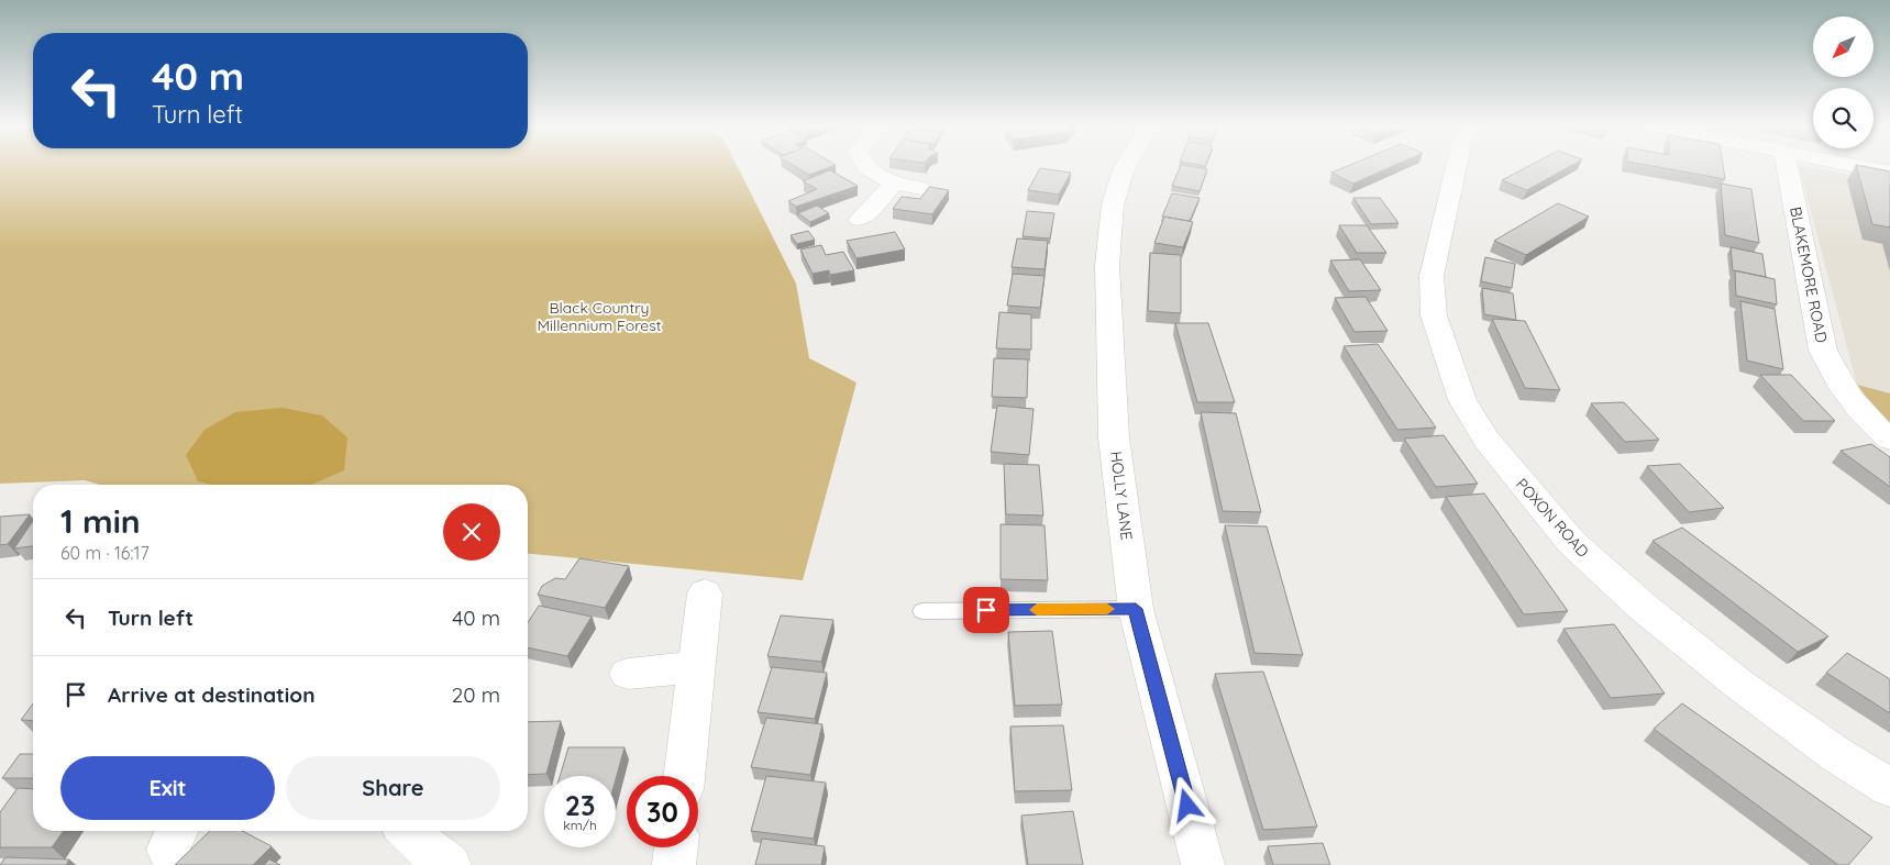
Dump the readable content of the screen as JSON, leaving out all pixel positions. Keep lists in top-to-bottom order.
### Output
{
  "streets": {
    "street": ["BLAKEMORE ROAD", "HOLLY LANE", "POXON ROAD"]
  },
  "parks": ["Black Country Millennium Forest"],
  "north": "bottom left",
  "page": {
    "turn": ["40 m", "Turn left"],
    "heading": ["1 min", "60 m · 16:17"],
    "list": [
      {
        "name": "Turn left",
        "value": "40 m"
      },
      {
        "name": "Arrive at destination",
        "value": "20 m"
      }
    ],
    "buttons": ["Exit", "Share"],
    "speed": "23 km/h",
    "limit": "30"
  }
}
